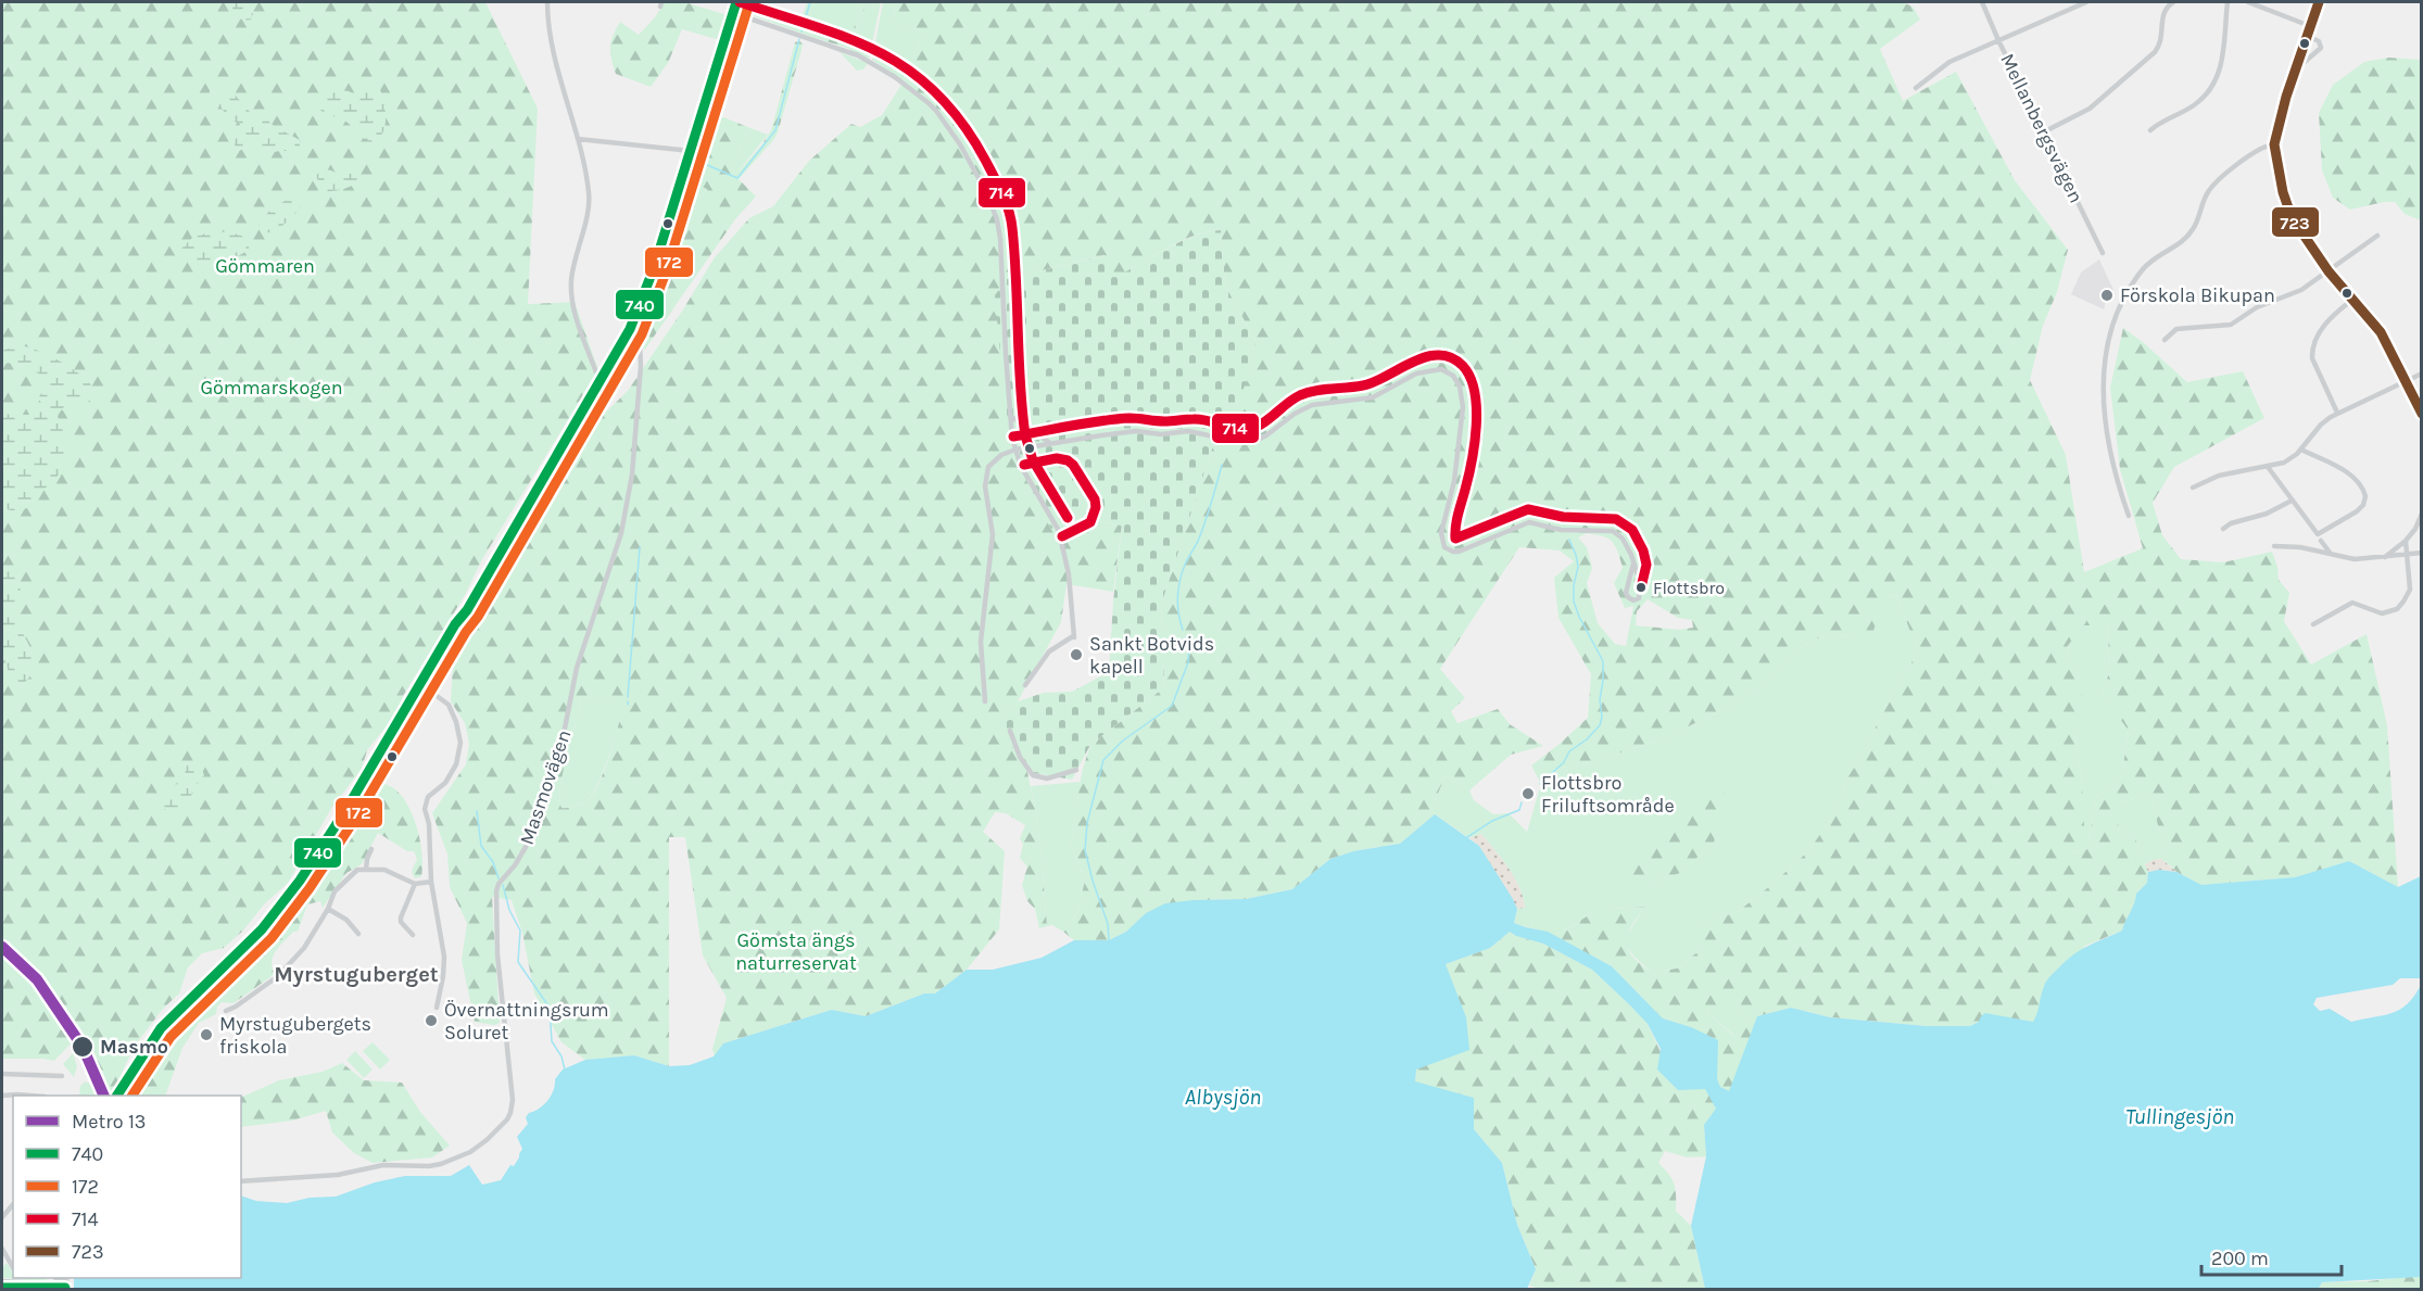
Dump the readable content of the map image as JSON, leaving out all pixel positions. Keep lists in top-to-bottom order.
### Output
{
  "streets": {
    "street": ["Mellanbergsvägen", "Masmovägen"]
  },
  "districts": ["Myrstuguberget"],
  "water": ["Albysjön", "Tullingesjön"],
  "parks": ["Gömmaren", "Gömmarskogen", "Gömsta ängs naturreservat"],
  "places": [
    "Förskola Bikupan",
    "Flottsbro",
    "Sankt Botvids kapell",
    "Flottsbro Friluftsområde",
    "Övernattningsrum Soluret",
    "Myrstugubergets friskola",
    "Masmo"
  ],
  "lines": [
    "transit line 740",
    "transit line 714",
    "transit line 723",
    "transit line 172",
    "metro line 13"
  ],
  "legend": [
    "Metro 13",
    "740",
    "172",
    "714",
    "723"
  ],
  "scale_bar": "200 m"
}
